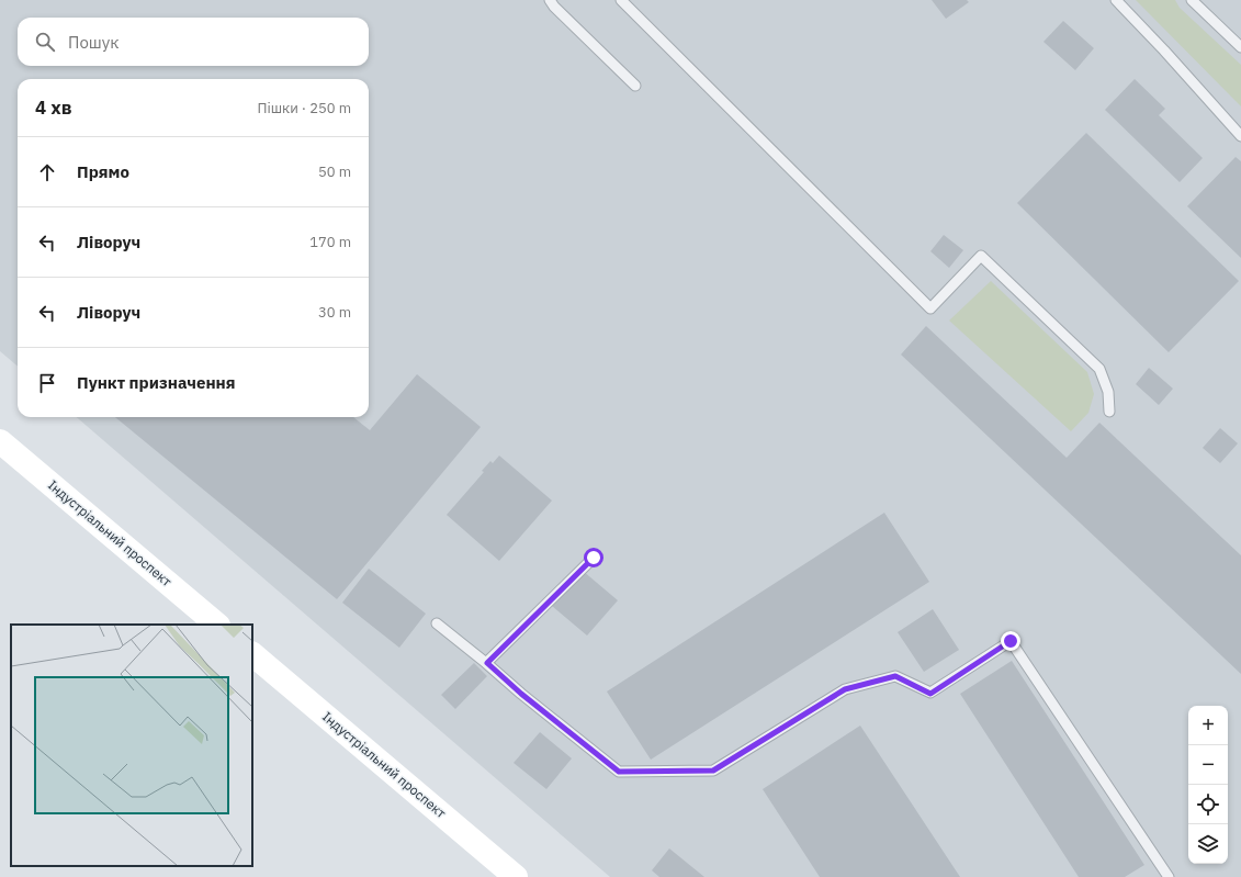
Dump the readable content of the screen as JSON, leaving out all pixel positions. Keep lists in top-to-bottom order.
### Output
{
  "streets": {
    "street": ["Індустріальний проспект"]
  },
  "page": {
    "search": "Пошук",
    "heading": ["4 хв", "Пішки · 250 m"],
    "list": [
      ["Прямо", "50 m"],
      ["Ліворуч", "170 m"],
      ["Ліворуч", "30 m"],
      "Пункт призначення"
    ],
    "map_buttons": ["+", "−"]
  }
}
